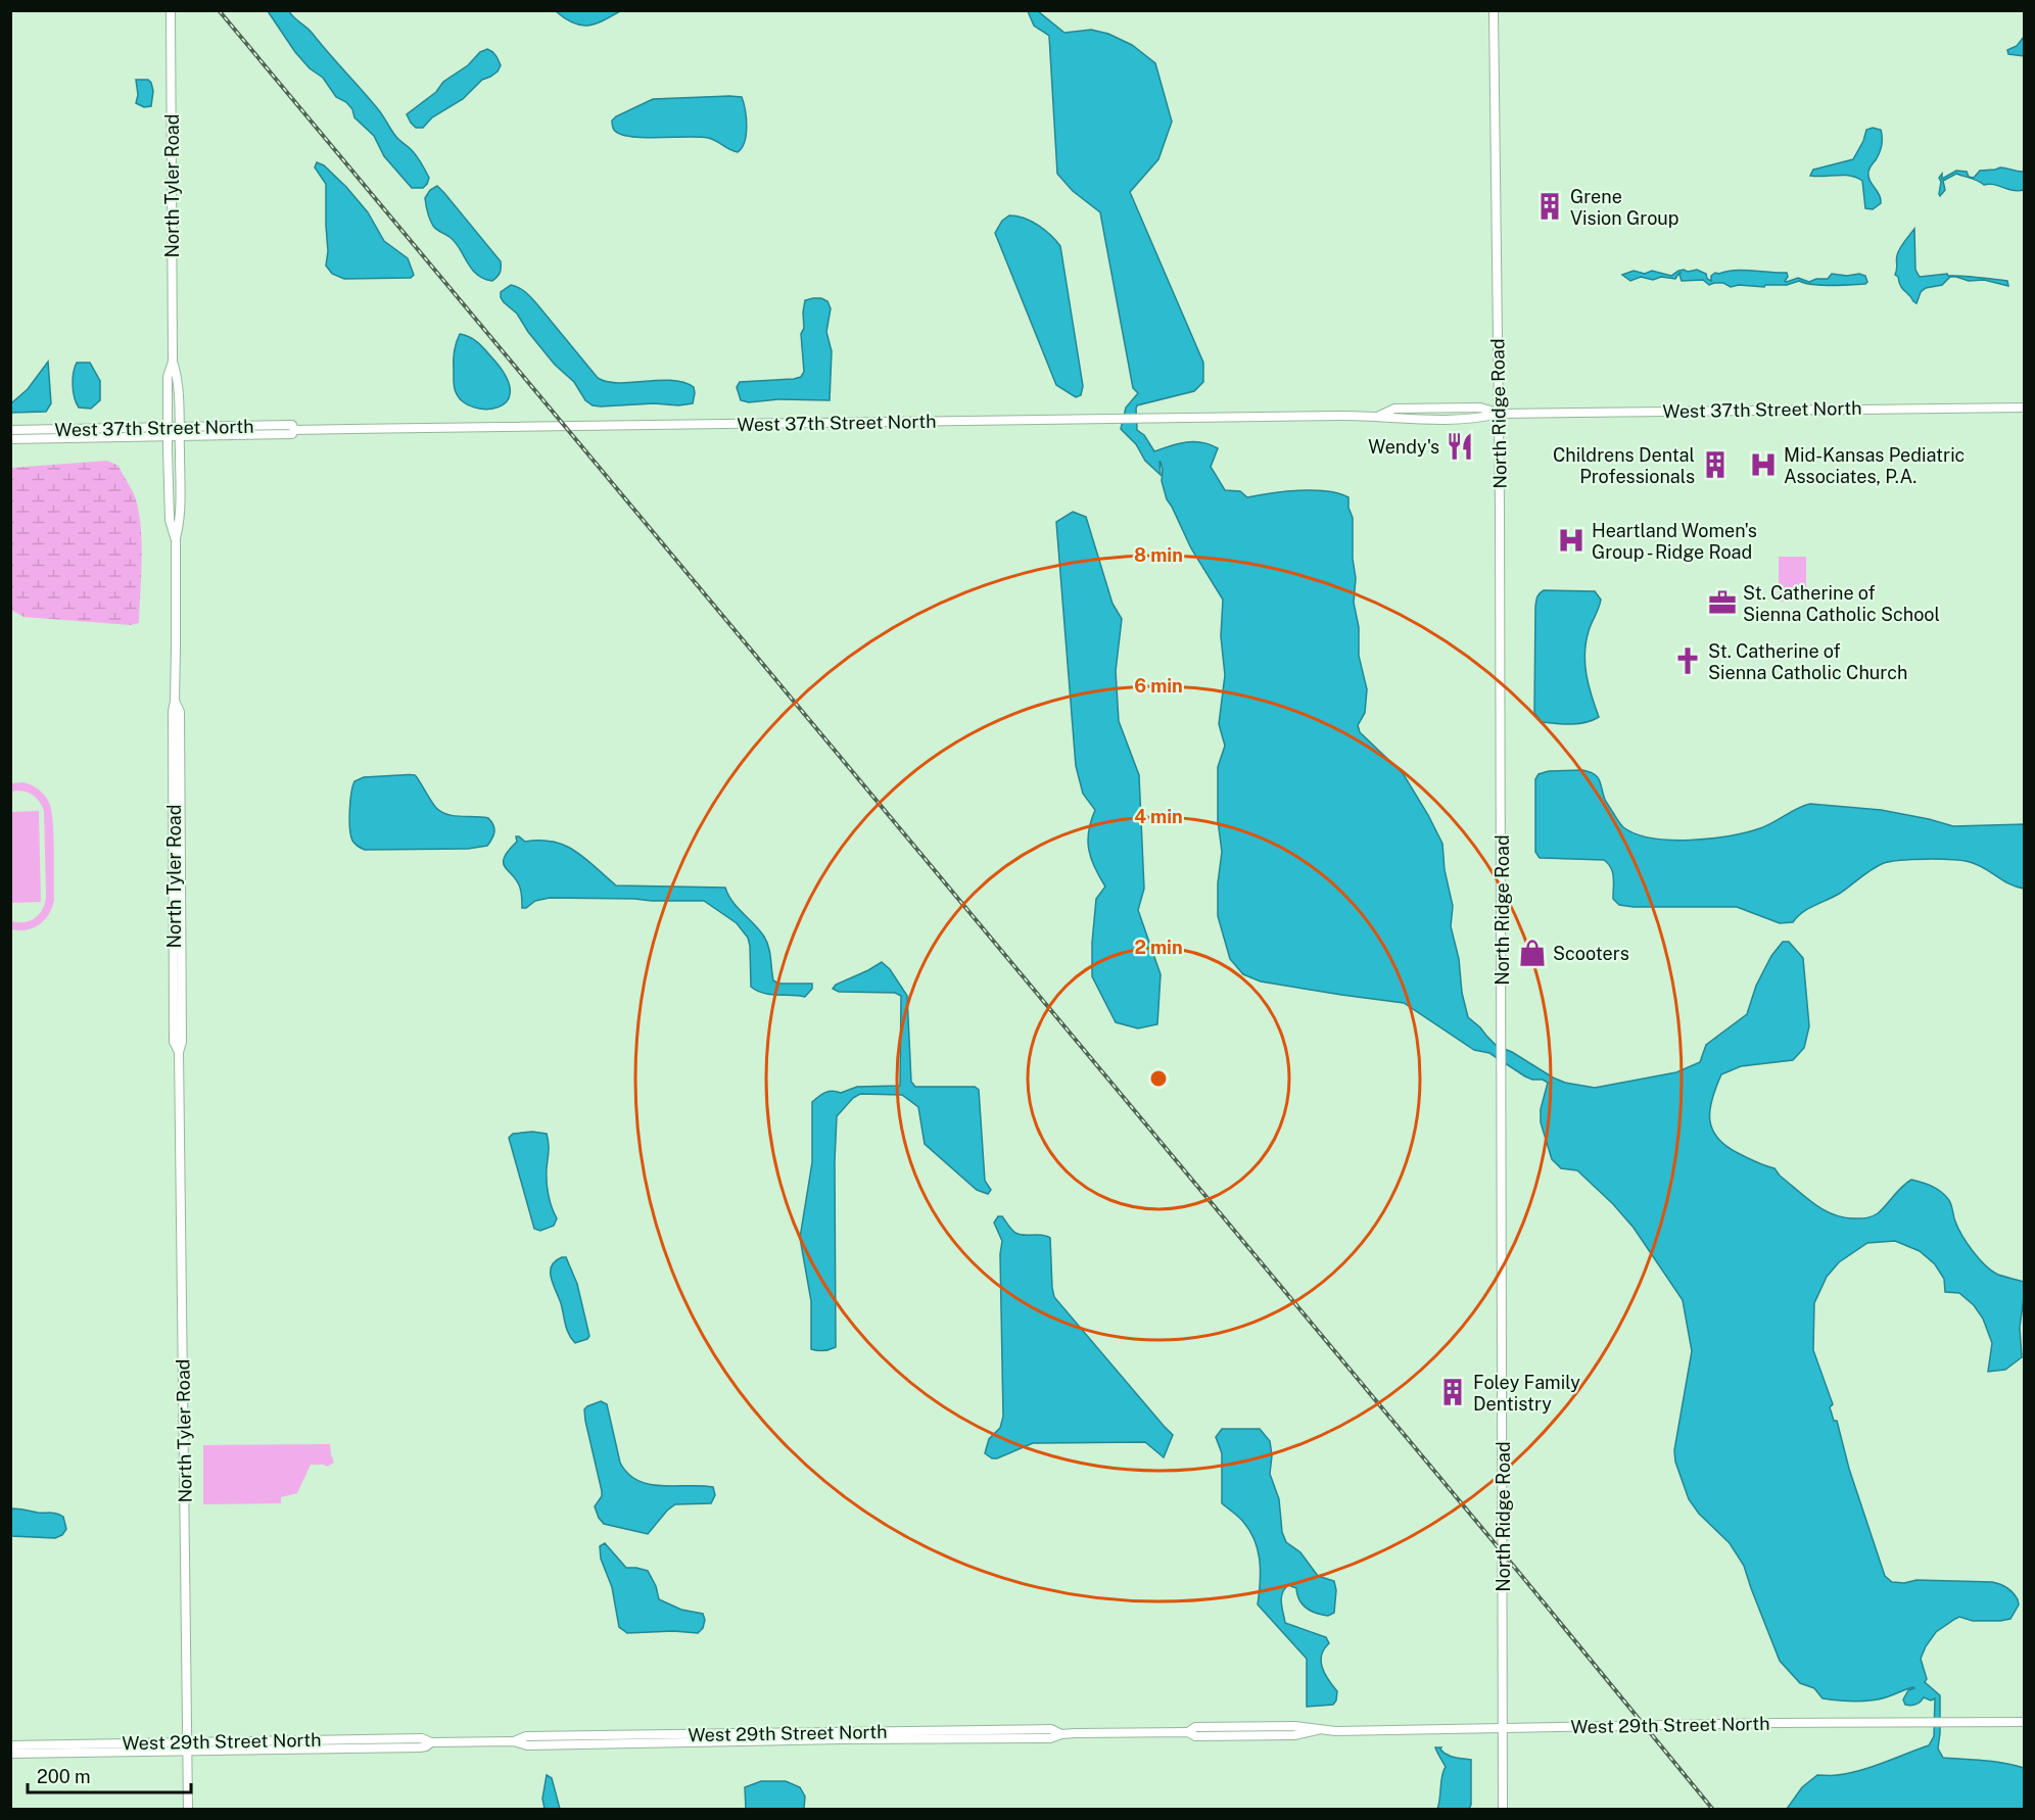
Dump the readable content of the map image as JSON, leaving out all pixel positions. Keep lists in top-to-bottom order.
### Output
{
  "streets": {
    "main road": [
      "North Tyler Road",
      "West 37th Street North",
      "North Ridge Road",
      "West 29th Street North"
    ]
  },
  "crossings": [
    ["North Tyler Road", "West 37th Street North"],
    ["North Tyler Road", "West 29th Street North"],
    ["West 37th Street North", "North Ridge Road"],
    ["North Ridge Road", "West 29th Street North"]
  ],
  "places": {
    "building": ["Grene Vision Group", "Childrens Dental Professionals", "Foley Family Dentistry"],
    "restaurant": ["Wendy's"],
    "hospital": ["Mid-Kansas Pediatric Associates, P.A.", "Heartland Women's Group - Ridge Road"],
    "office": ["St. Catherine of Sienna Catholic School"],
    "church": ["St. Catherine of Sienna Catholic Church"],
    "shop": ["Scooters"]
  },
  "scale_bar": "200 m",
  "rings": [
    "8 min",
    "6 min",
    "4 min",
    "2 min"
  ]
}
